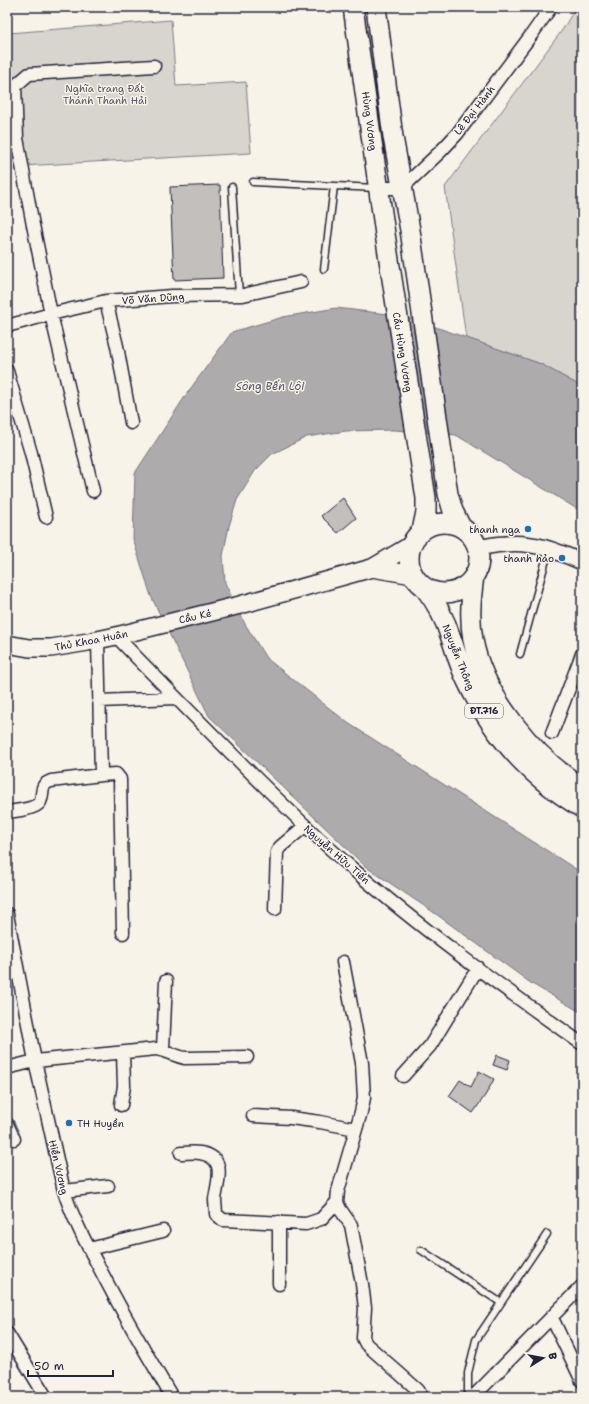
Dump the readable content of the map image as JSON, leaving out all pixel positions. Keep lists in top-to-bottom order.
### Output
{
  "streets": {
    "main road": [
      "Hùng Vương",
      "Cầu Hùng Vương",
      "Cầu Ké",
      "Thủ Khoa Huân",
      "Nguyễn Thông",
      "ĐT.716"
    ],
    "street": [
      "Lê Đại Hành",
      "Võ Văn Dũng",
      "Nguyễn Hữu Tiến",
      "Hiền Vương"
    ]
  },
  "crossings": [
    ["Lê Đại Hành", "Hùng Vương"],
    ["Hùng Vương", "Cầu Hùng Vương"],
    ["Hùng Vương", "Nguyễn Thông"],
    ["Cầu Hùng Vương", "Nguyễn Thông"],
    ["Cầu Ké", "Thủ Khoa Huân"],
    ["Thủ Khoa Huân", "Nguyễn Hữu Tiến"]
  ],
  "water": ["Sông Bến Lội"],
  "parks": ["Nghĩa trang Đất Thánh Thanh Hải"],
  "places": ["thanh nga", "thanh hảo", "TH Huyền"],
  "scale_bar": "50 m",
  "north": "right"
}
